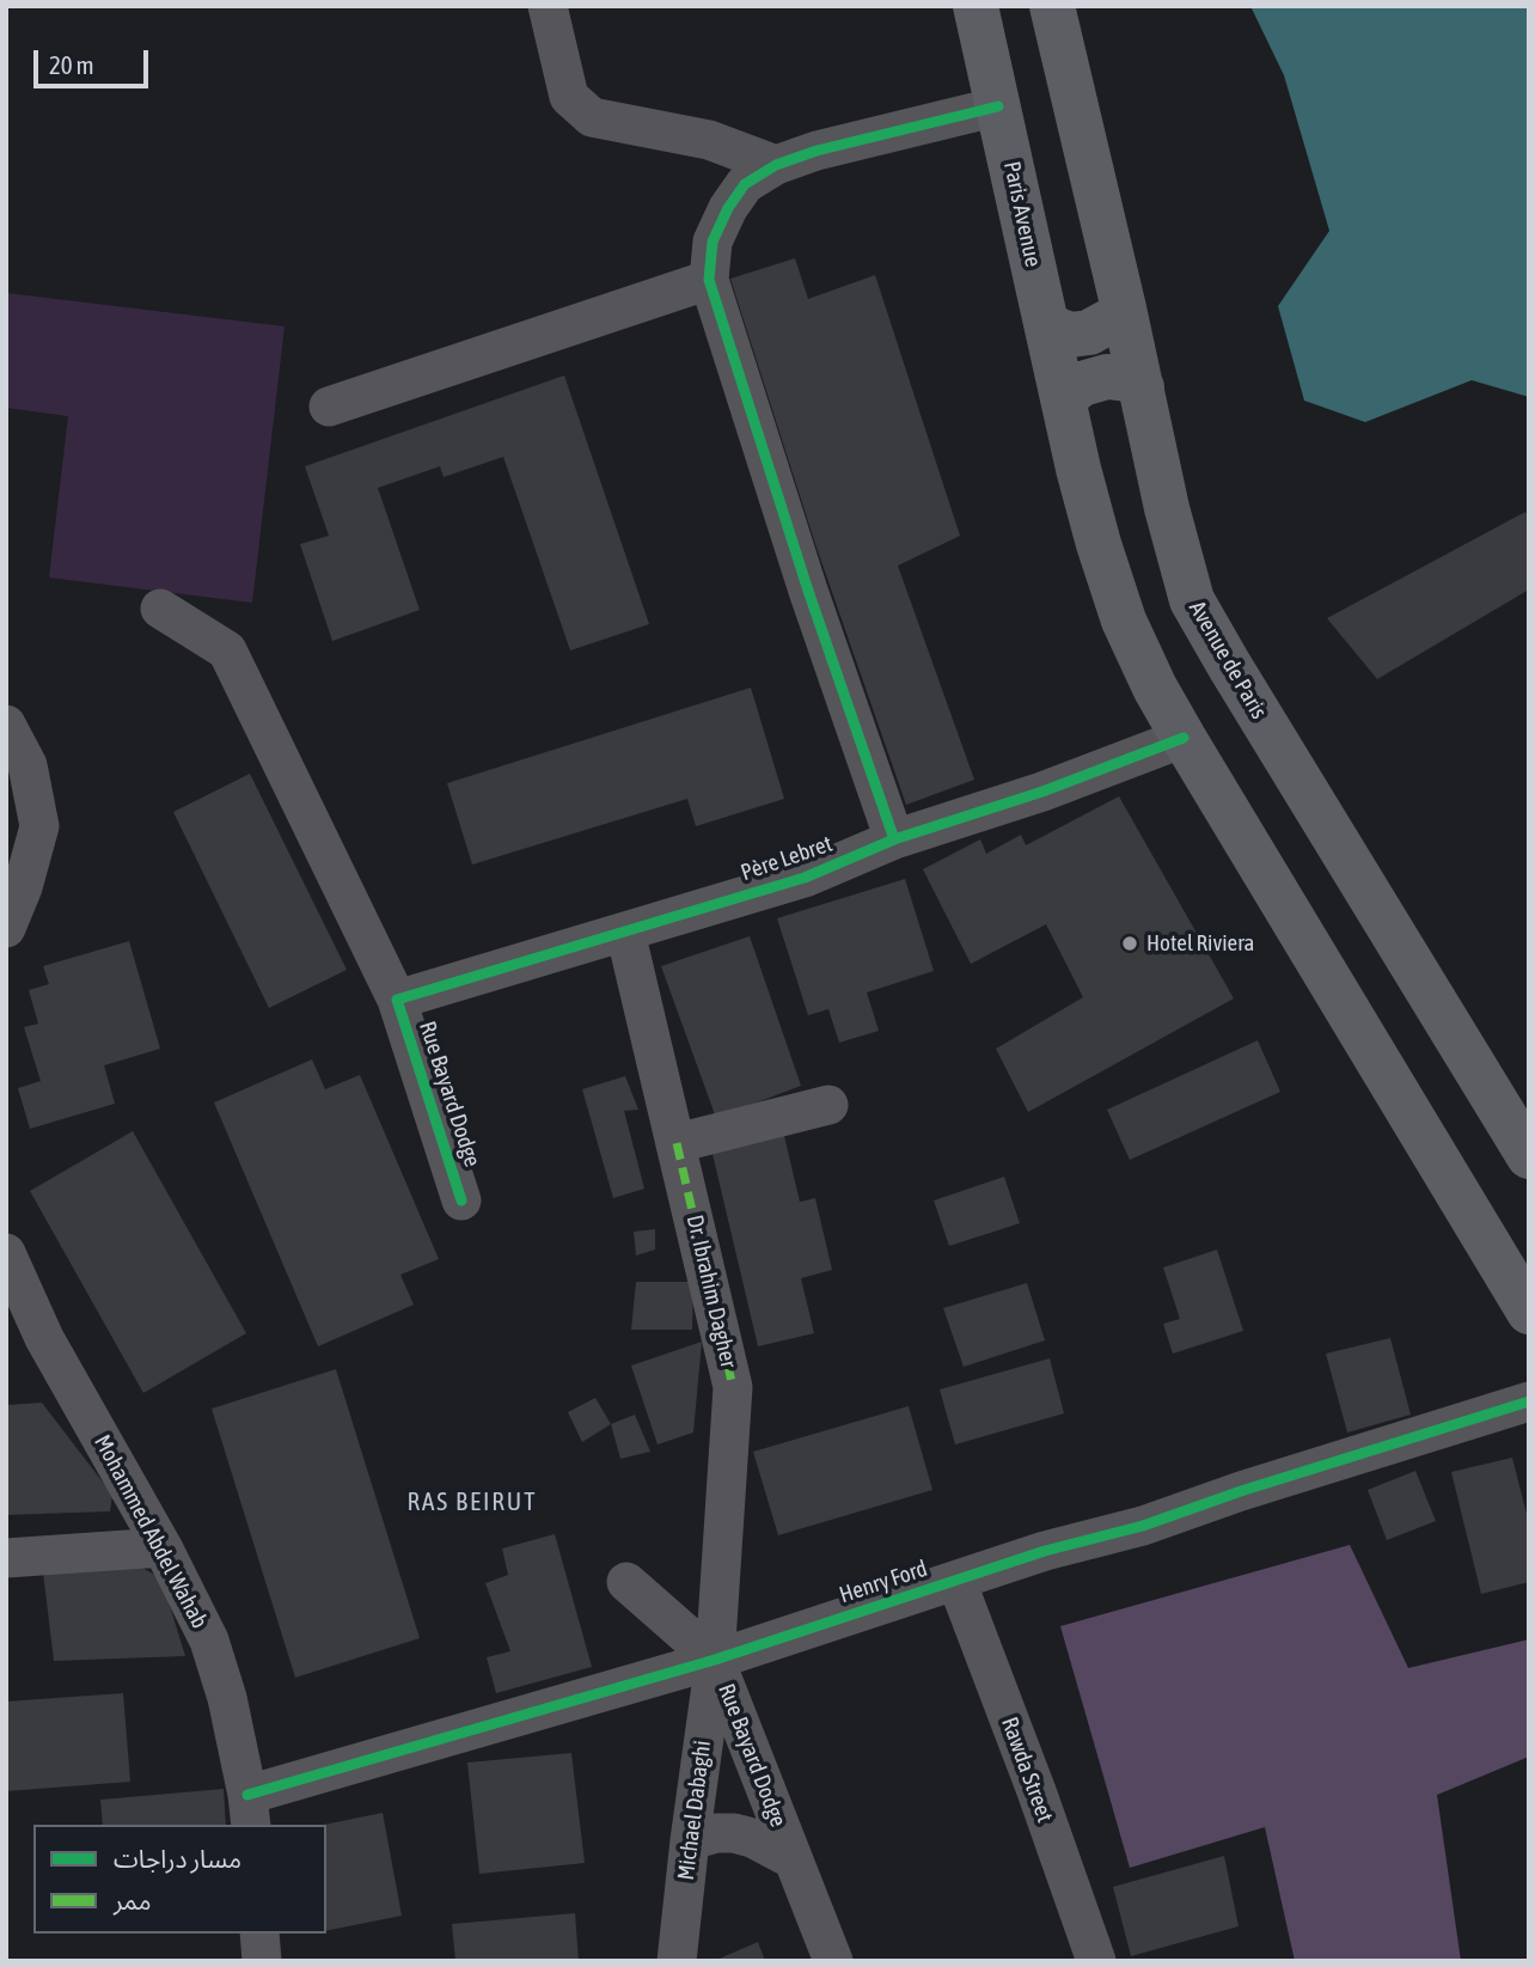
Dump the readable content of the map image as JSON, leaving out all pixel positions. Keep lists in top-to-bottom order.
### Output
{
  "streets": {
    "highway": ["Paris Avenue", "Avenue de Paris"],
    "street": [
      "Père Lebret",
      "Rue Bayard Dodge",
      "Dr. Ibrahim Dagher",
      "Mohammed Abdel Wahab",
      "Henry Ford",
      "Rawda Street",
      "Michael Dabaghi"
    ]
  },
  "crossings": [
    ["Père Lebret", "Rue Bayard Dodge"],
    ["Père Lebret", "Dr. Ibrahim Dagher"],
    ["Rue Bayard Dodge", "Dr. Ibrahim Dagher"],
    ["Rue Bayard Dodge", "Henry Ford"],
    ["Rue Bayard Dodge", "Michael Dabaghi"],
    ["Dr. Ibrahim Dagher", "Henry Ford"],
    ["Dr. Ibrahim Dagher", "Michael Dabaghi"],
    ["Mohammed Abdel Wahab", "Henry Ford"],
    ["Henry Ford", "Rawda Street"],
    ["Henry Ford", "Michael Dabaghi"]
  ],
  "districts": ["RAS BEIRUT"],
  "places": ["Hotel Riviera"],
  "legend": ["مسار دراجات", "ممر"],
  "scale_bar": "20 m"
}
